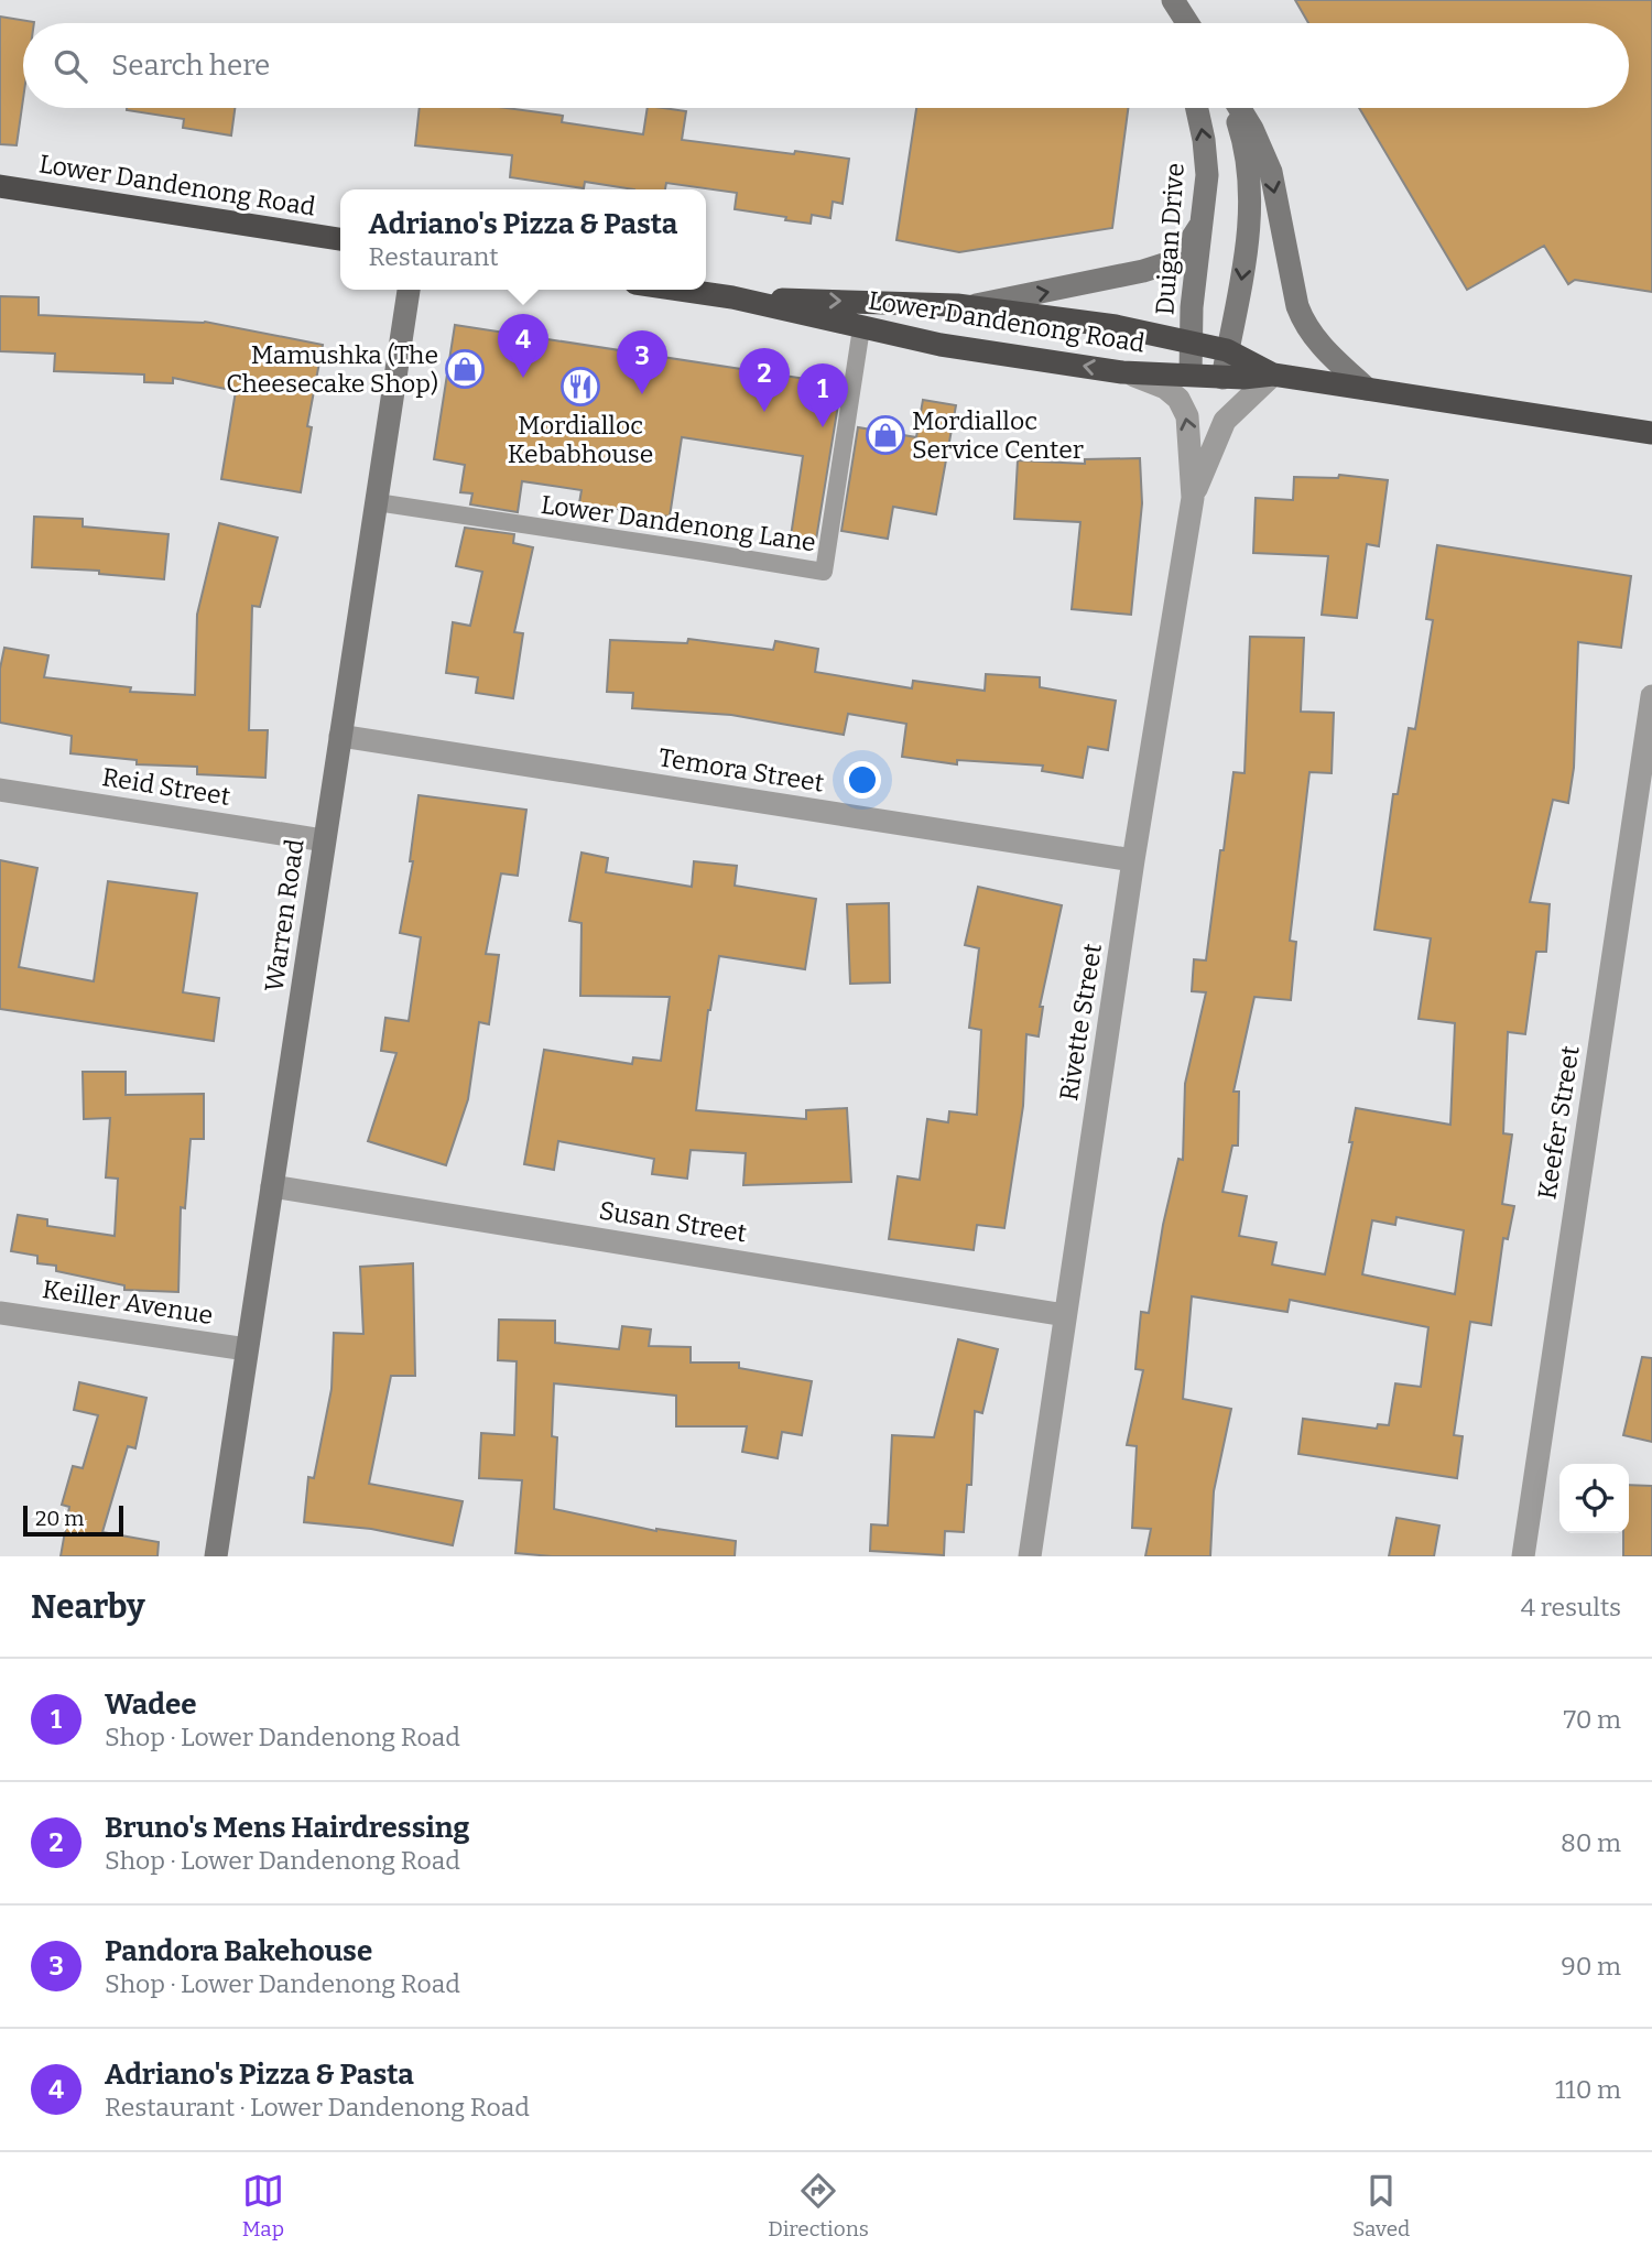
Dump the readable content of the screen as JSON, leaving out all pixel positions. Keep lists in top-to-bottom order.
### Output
{
  "streets": {
    "highway": ["Lower Dandenong Road"],
    "street": [
      "Duigan Drive",
      "Temora Street",
      "Reid Street",
      "Warren Road",
      "Rivette Street",
      "Keefer Street",
      "Susan Street",
      "Keiller Avenue"
    ],
    "lane": ["Lower Dandenong Lane"]
  },
  "crossings": [
    ["Lower Dandenong Road", "Duigan Drive"],
    ["Lower Dandenong Road", "Lower Dandenong Lane"],
    ["Lower Dandenong Road", "Rivette Street"],
    ["Lower Dandenong Lane", "Warren Road"],
    ["Temora Street", "Warren Road"],
    ["Temora Street", "Rivette Street"],
    ["Reid Street", "Warren Road"],
    ["Warren Road", "Susan Street"],
    ["Warren Road", "Keiller Avenue"],
    ["Rivette Street", "Susan Street"]
  ],
  "places": {
    "shop": ["Mamushka (The Cheesecake Shop)", "Mordialloc Service Center"],
    "restaurant": ["Mordialloc Kebabhouse"]
  },
  "scale_bar": "20 m",
  "page": {
    "search": "Search here",
    "popup": ["Adriano's Pizza & Pasta", "Restaurant"],
    "pins": [
      "4",
      "3",
      "2",
      "1"
    ],
    "scale": "20 m",
    "heading": ["Nearby", "4 results"],
    "list": [
      {
        "mark": "1",
        "name": "Wadee",
        "note": "Shop · Lower Dandenong Road",
        "value": "70 m"
      },
      {
        "mark": "2",
        "name": "Bruno's Mens Hairdressing",
        "note": "Shop · Lower Dandenong Road",
        "value": "80 m"
      },
      {
        "mark": "3",
        "name": "Pandora Bakehouse",
        "note": "Shop · Lower Dandenong Road",
        "value": "90 m"
      },
      {
        "mark": "4",
        "name": "Adriano's Pizza & Pasta",
        "note": "Restaurant · Lower Dandenong Road",
        "value": "110 m"
      }
    ],
    "nav": ["Map", "Directions", "Saved"]
  }
}
